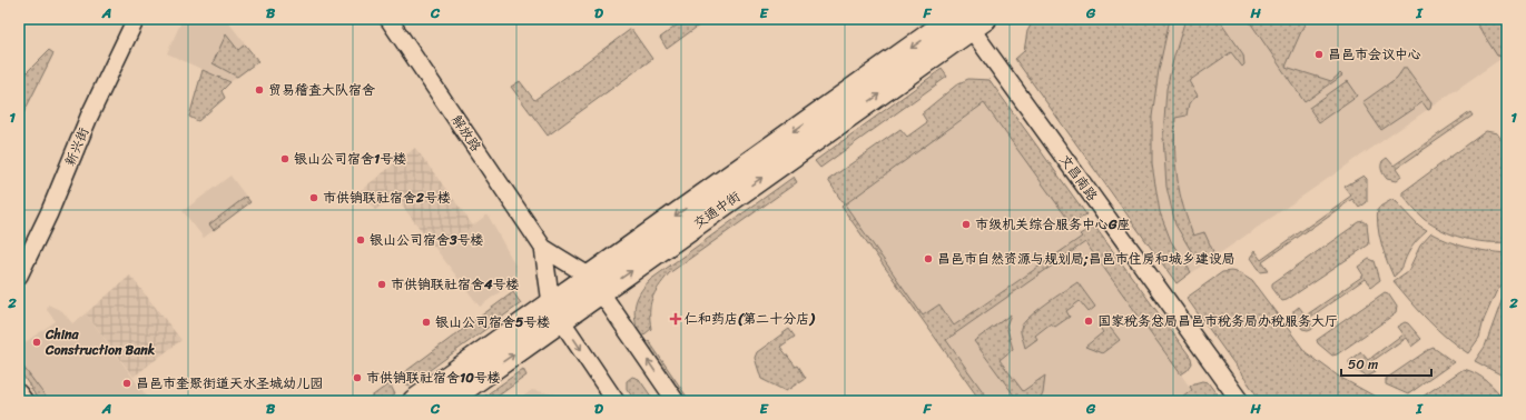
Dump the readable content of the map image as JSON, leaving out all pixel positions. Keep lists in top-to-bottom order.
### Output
{
  "streets": {
    "main road": ["交通中街"],
    "street": ["解放路", "新兴街", "文昌南路"]
  },
  "crossings": [
    ["解放路", "交通中街"],
    ["文昌南路", "交通中街"]
  ],
  "places": {
    "other": [
      "昌邑市会议中心",
      "贸易稽查大队宿舍",
      "银山公司宿舍1号楼",
      "市供销联社宿舍2号楼",
      "市级机关综合服务中心G座",
      "银山公司宿舍3号楼",
      "昌邑市自然资源与规划局;昌邑市住房和城乡建设局",
      "市供销联社宿舍4号楼",
      "国家税务总局昌邑市税务局办税服务大厅",
      "银山公司宿舍5号楼",
      "China Construction Bank",
      "市供销联社宿舍10号楼",
      "昌邑市奎聚街道天水圣城幼儿园"
    ],
    "health": ["仁和药店(第二十分店)"]
  },
  "scale_bar": "50 m",
  "grid": {
    "columns": [
      "A",
      "B",
      "C",
      "D",
      "E",
      "F",
      "G",
      "H",
      "I"
    ],
    "rows": ["1", "2"]
  }
}
